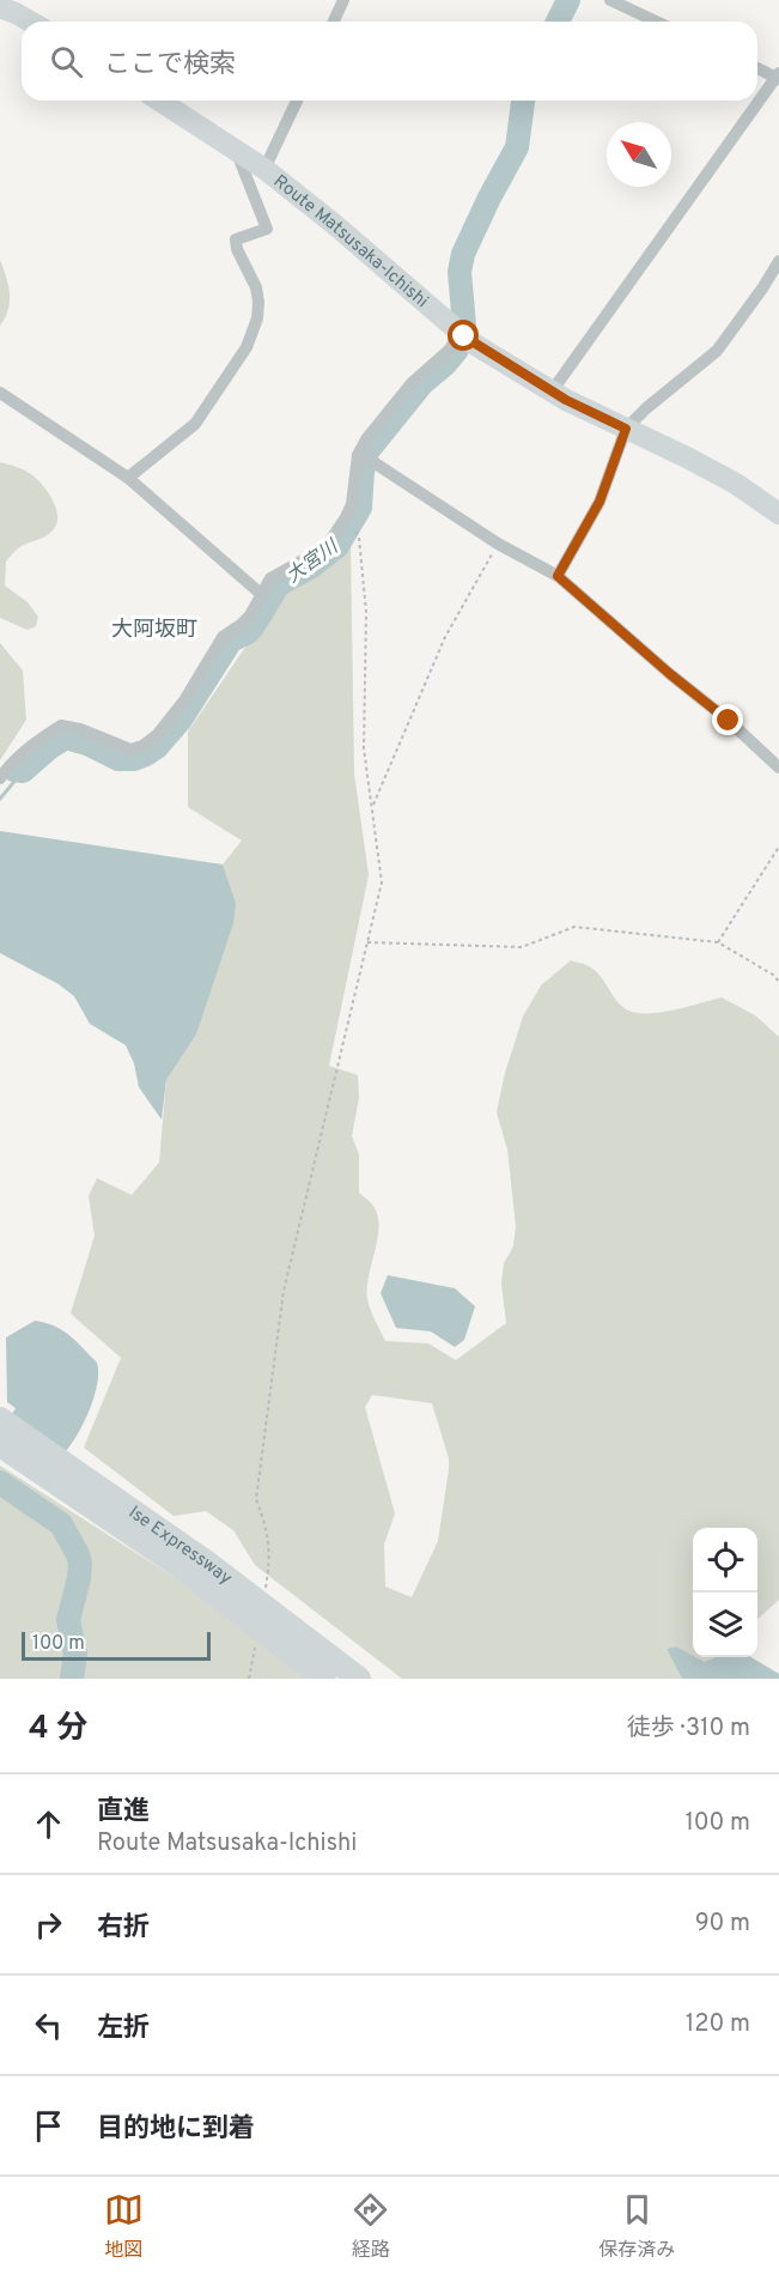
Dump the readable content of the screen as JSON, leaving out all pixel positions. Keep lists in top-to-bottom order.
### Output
{
  "streets": {
    "highway": ["Ise Expressway"],
    "main road": ["Route Matsusaka-Ichishi"]
  },
  "districts": ["大阿坂町"],
  "water": ["大宮川"],
  "scale_bar": "100 m",
  "north": "top left",
  "page": {
    "search": "ここで検索",
    "scale": "100 m",
    "heading": ["4 分", "徒歩 · 310 m"],
    "list": [
      ["直進", "Route Matsusaka-Ichishi", "100 m"],
      ["右折", "90 m"],
      ["左折", "120 m"],
      "目的地に到着"
    ],
    "nav": ["地図", "経路", "保存済み"]
  }
}
